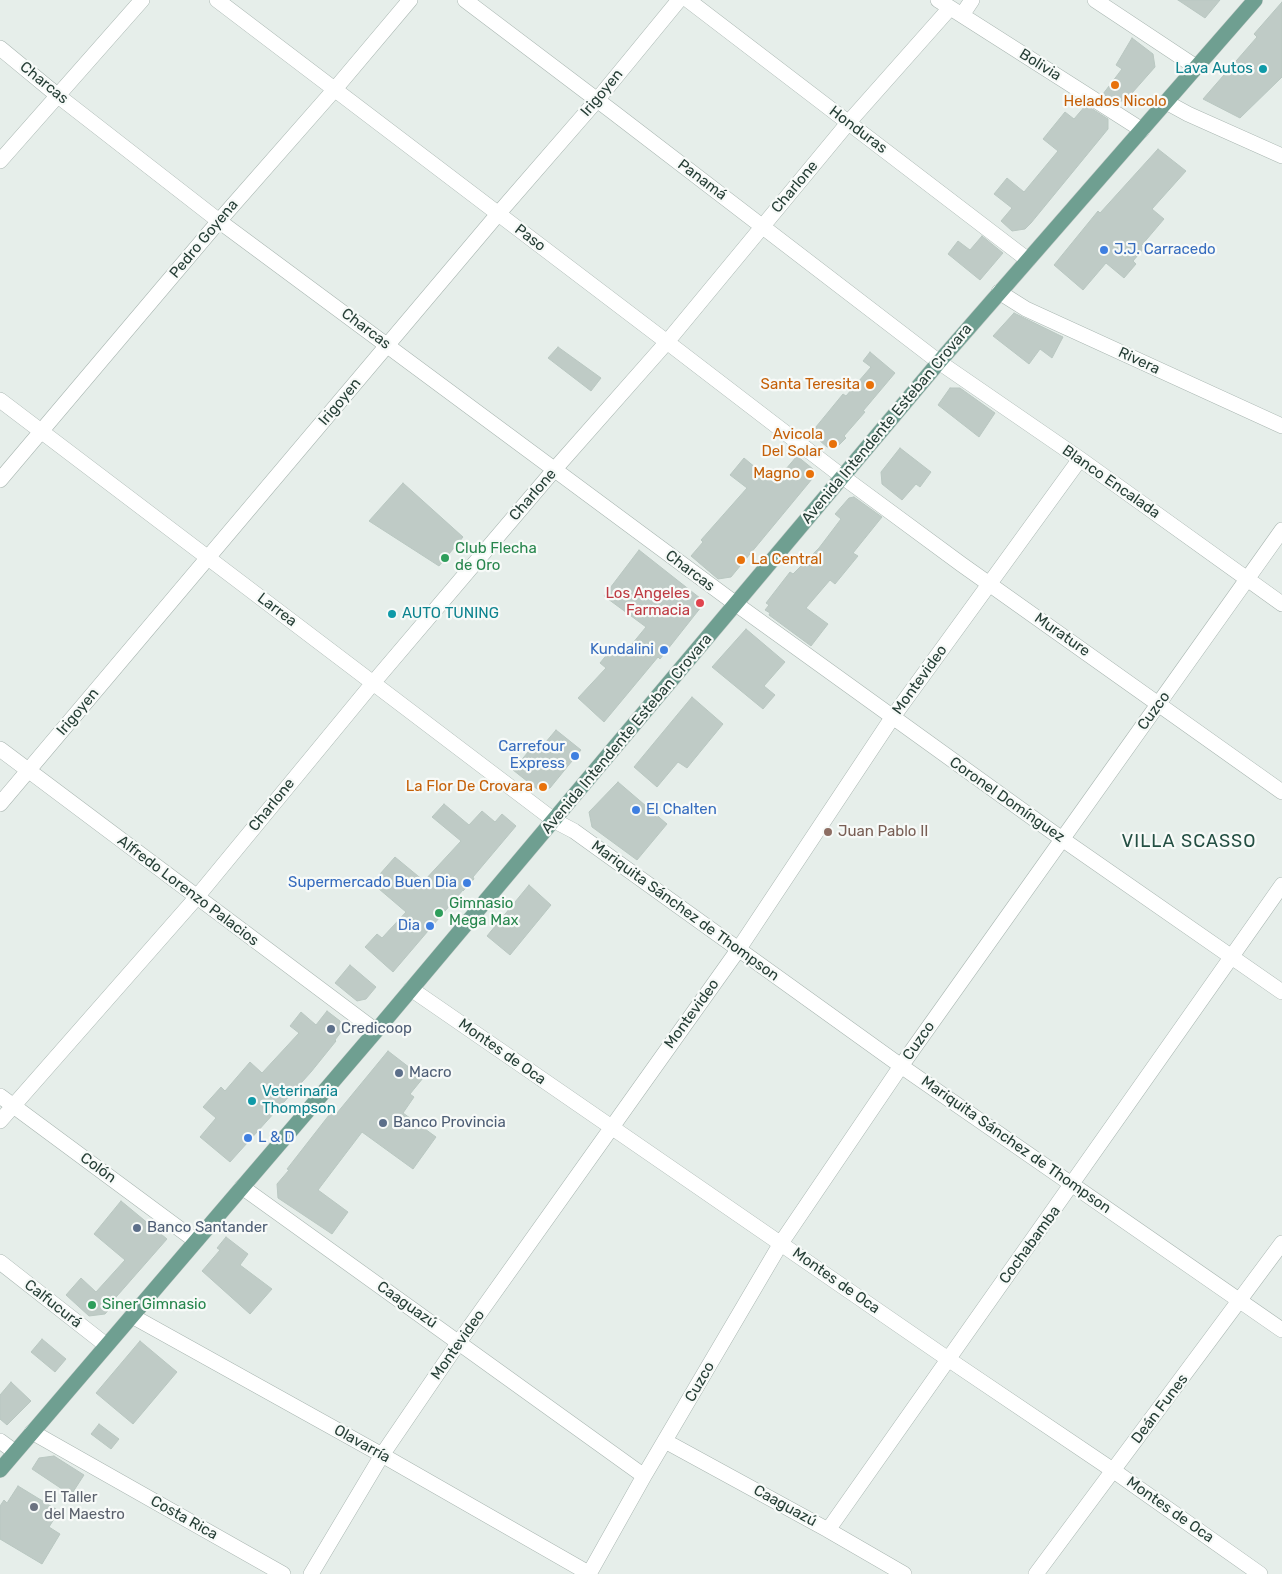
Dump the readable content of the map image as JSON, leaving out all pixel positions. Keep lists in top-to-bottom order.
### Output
{
  "streets": {
    "main road": ["Avenida Intendente Esteban Crovara"],
    "street": [
      "Bolivia",
      "Charcas",
      "Irigoyen",
      "Honduras",
      "Panamá",
      "Charlone",
      "Paso",
      "Pedro Goyena",
      "Rivera",
      "Blanco Encalada",
      "Larrea",
      "Murature",
      "Montevideo",
      "Cuzco",
      "Coronel Domínguez",
      "Alfredo Lorenzo Palacios",
      "Mariquita Sánchez de Thompson",
      "Montes de Oca",
      "Colón",
      "Cochabamba",
      "Calfucurá",
      "Caaguazú",
      "Deán Funes",
      "Olavarría",
      "Costa Rica"
    ]
  },
  "crossings": [
    ["Bolivia", "Charlone"],
    ["Bolivia", "Avenida Intendente Esteban Crovara"],
    ["Charcas", "Irigoyen"],
    ["Charcas", "Charlone"],
    ["Charcas", "Pedro Goyena"],
    ["Charcas", "Avenida Intendente Esteban Crovara"],
    ["Charcas", "Coronel Domínguez"],
    ["Irigoyen", "Panamá"],
    ["Irigoyen", "Paso"],
    ["Irigoyen", "Larrea"],
    ["Irigoyen", "Alfredo Lorenzo Palacios"],
    ["Honduras", "Charlone"],
    ["Honduras", "Avenida Intendente Esteban Crovara"],
    ["Panamá", "Charlone"],
    ["Panamá", "Avenida Intendente Esteban Crovara"],
    ["Panamá", "Blanco Encalada"],
    ["Charlone", "Paso"],
    ["Charlone", "Larrea"],
    ["Charlone", "Alfredo Lorenzo Palacios"],
    ["Charlone", "Colón"],
    ["Paso", "Pedro Goyena"],
    ["Paso", "Avenida Intendente Esteban Crovara"],
    ["Paso", "Murature"],
    ["Pedro Goyena", "Larrea"],
    ["Rivera", "Avenida Intendente Esteban Crovara"],
    ["Avenida Intendente Esteban Crovara", "Blanco Encalada"],
    ["Avenida Intendente Esteban Crovara", "Larrea"],
    ["Avenida Intendente Esteban Crovara", "Murature"],
    ["Avenida Intendente Esteban Crovara", "Coronel Domínguez"],
    ["Avenida Intendente Esteban Crovara", "Alfredo Lorenzo Palacios"],
    ["Avenida Intendente Esteban Crovara", "Mariquita Sánchez de Thompson"],
    ["Avenida Intendente Esteban Crovara", "Montes de Oca"],
    ["Avenida Intendente Esteban Crovara", "Colón"],
    ["Avenida Intendente Esteban Crovara", "Calfucurá"],
    ["Avenida Intendente Esteban Crovara", "Caaguazú"],
    ["Avenida Intendente Esteban Crovara", "Olavarría"],
    ["Avenida Intendente Esteban Crovara", "Costa Rica"],
    ["Blanco Encalada", "Montevideo"],
    ["Blanco Encalada", "Cuzco"],
    ["Larrea", "Mariquita Sánchez de Thompson"],
    ["Murature", "Montevideo"],
    ["Murature", "Cuzco"],
    ["Montevideo", "Coronel Domínguez"],
    ["Montevideo", "Mariquita Sánchez de Thompson"],
    ["Montevideo", "Montes de Oca"],
    ["Montevideo", "Caaguazú"],
    ["Montevideo", "Olavarría"],
    ["Cuzco", "Coronel Domínguez"],
    ["Cuzco", "Mariquita Sánchez de Thompson"],
    ["Cuzco", "Montes de Oca"],
    ["Cuzco", "Caaguazú"],
    ["Cuzco", "Olavarría"],
    ["Coronel Domínguez", "Cochabamba"],
    ["Mariquita Sánchez de Thompson", "Cochabamba"],
    ["Mariquita Sánchez de Thompson", "Deán Funes"],
    ["Montes de Oca", "Cochabamba"],
    ["Montes de Oca", "Deán Funes"],
    ["Cochabamba", "Caaguazú"]
  ],
  "districts": ["VILLA SCASSO"],
  "places": [
    "Lava Autos",
    "Helados Nicolo",
    "J.J. Carracedo",
    "Santa Teresita",
    "Avicola Del Solar",
    "Magno",
    "Club Flecha de Oro",
    "La Central",
    "Los Angeles Farmacia",
    "AUTO TUNING",
    "Kundalini",
    "Carrefour Express",
    "La Flor De Crovara",
    "El Chalten",
    "Juan Pablo II",
    "Supermercado Buen Dia",
    "Gimnasio Mega Max",
    "Dia",
    "Credicoop",
    "Macro",
    "Veterinaria Thompson",
    "Banco Provincia",
    "L & D",
    "Banco Santander",
    "Siner Gimnasio",
    "El Taller del Maestro"
  ]
}
